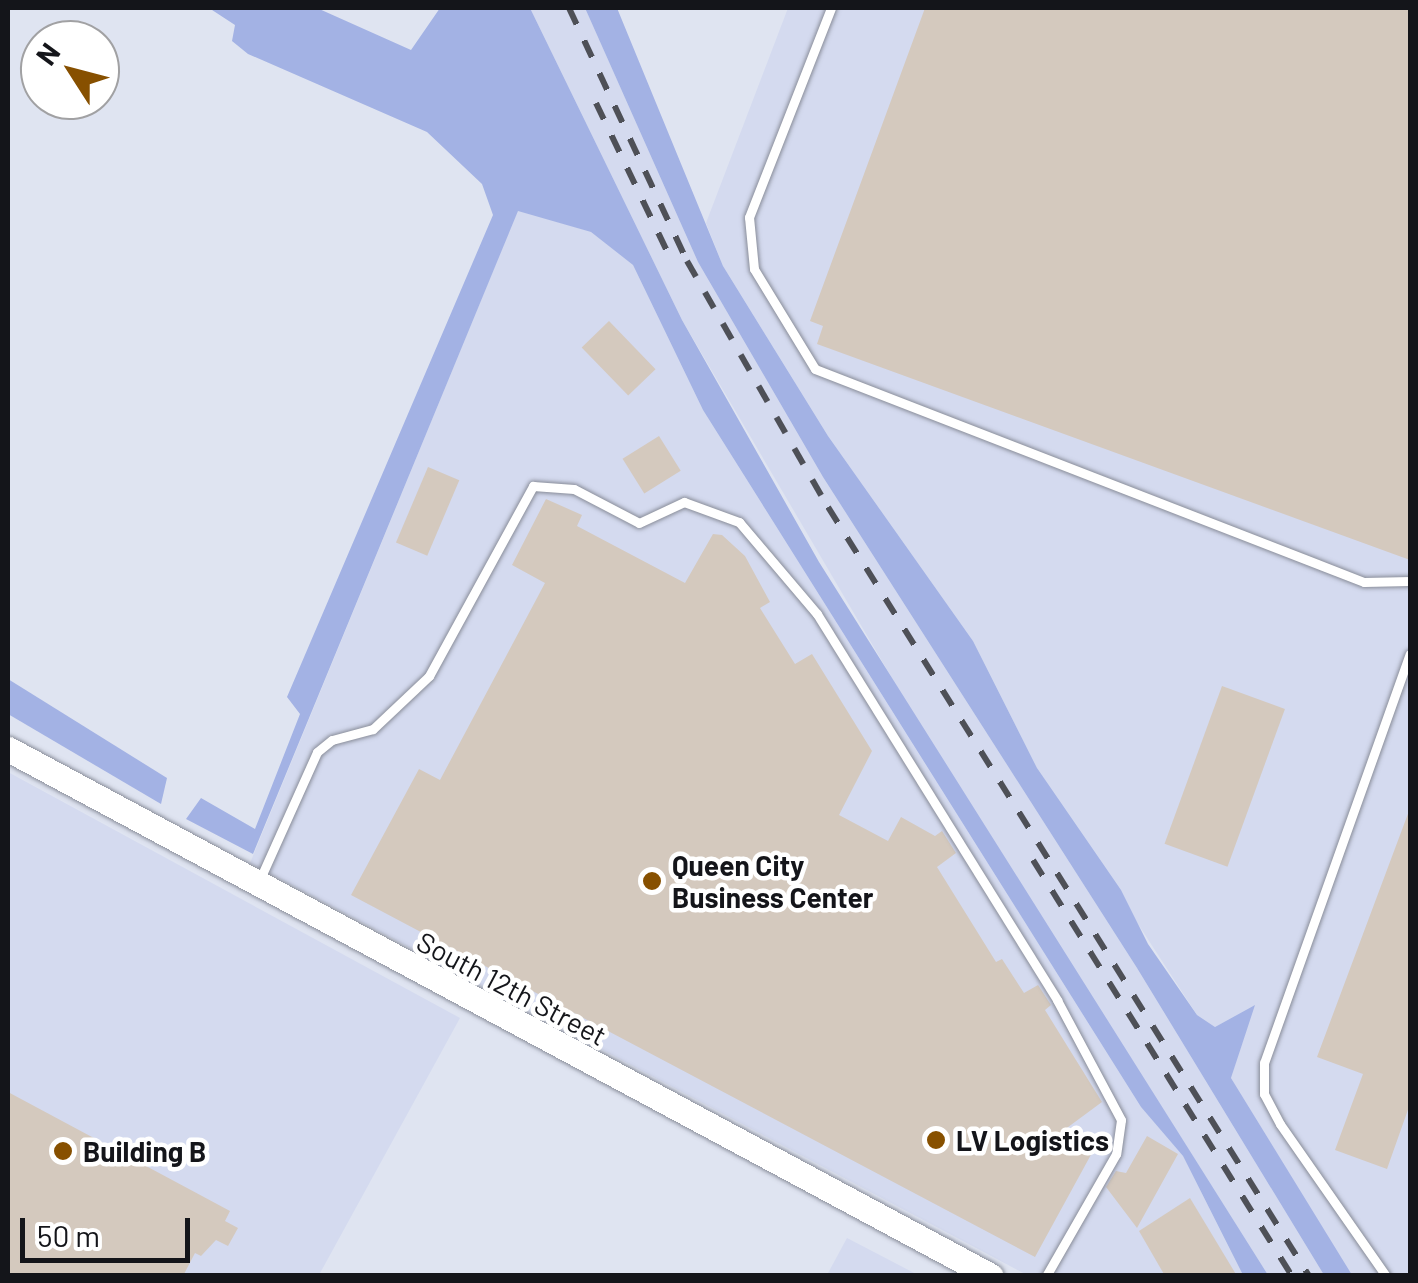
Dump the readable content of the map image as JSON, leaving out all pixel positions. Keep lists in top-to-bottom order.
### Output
{
  "streets": {
    "street": ["South 12th Street"]
  },
  "places": ["Queen City Business Center", "LV Logistics", "Building B"],
  "scale_bar": "50 m",
  "north": "top left"
}
